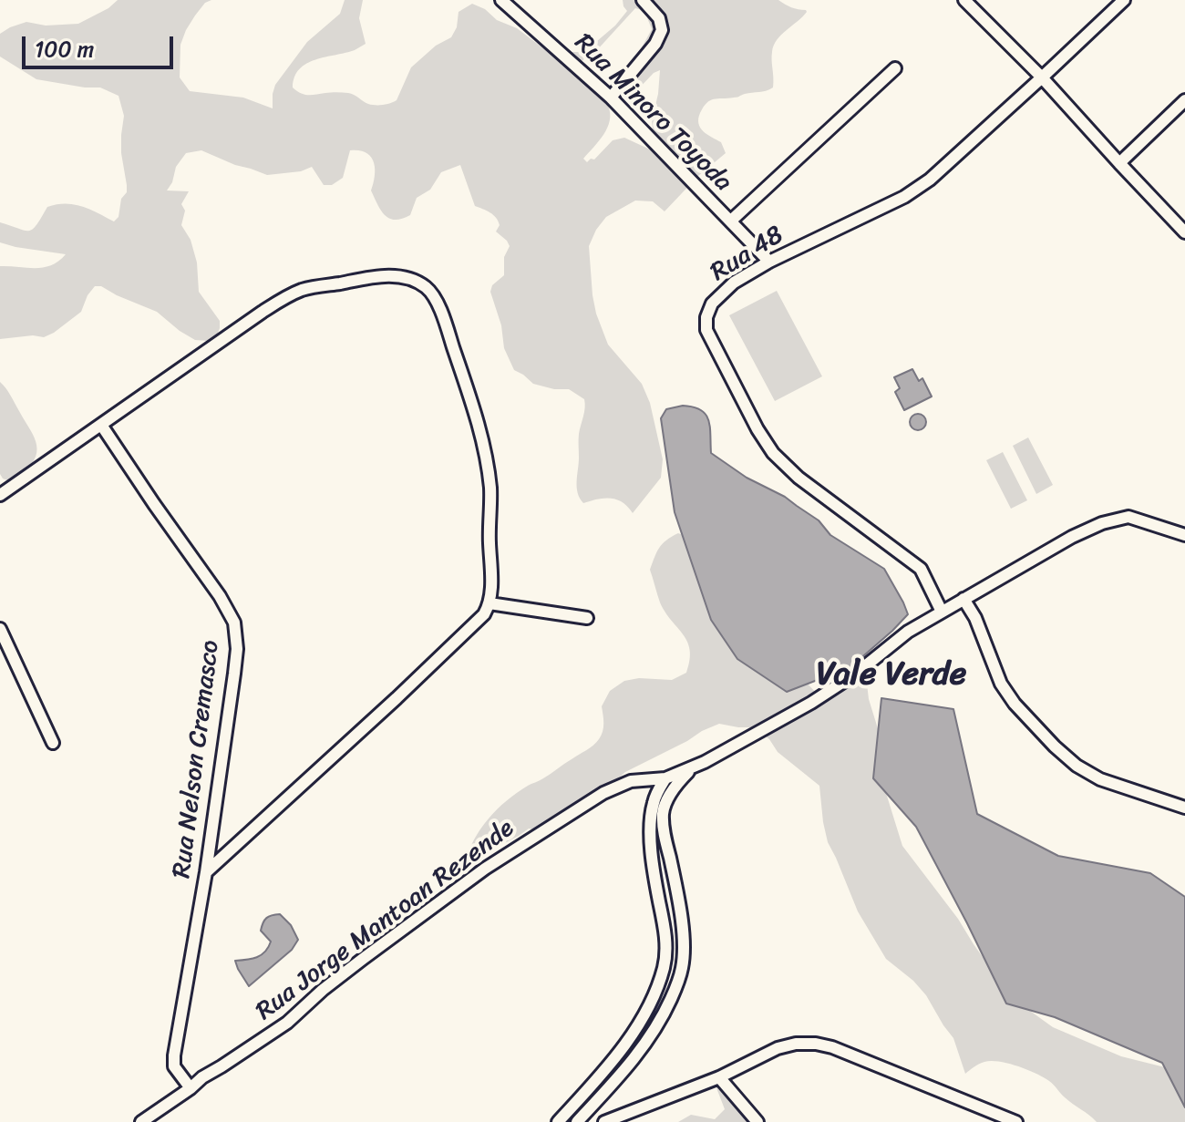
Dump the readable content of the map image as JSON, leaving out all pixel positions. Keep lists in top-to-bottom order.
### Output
{
  "streets": {
    "street": [
      "Rua Minoro Toyoda",
      "Rua 48",
      "Rua Nelson Cremasco",
      "Rua Jorge Mantoan Rezende"
    ]
  },
  "crossings": [
    ["Rua Minoro Toyoda", "Rua 48"],
    ["Rua Nelson Cremasco", "Rua Jorge Mantoan Rezende"]
  ],
  "districts": ["Vale Verde"],
  "scale_bar": "100 m"
}
